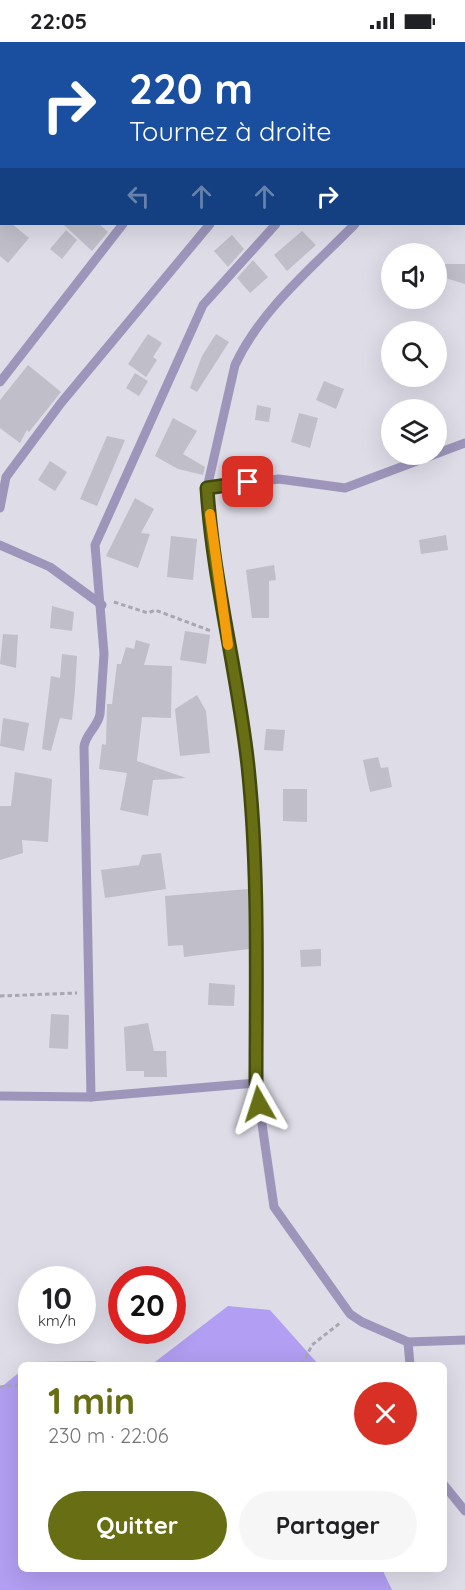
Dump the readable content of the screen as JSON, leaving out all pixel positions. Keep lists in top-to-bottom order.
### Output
{
  "page": {
    "status": "22:05",
    "turn": ["220 m", "Tournez à droite"],
    "speed": "10 km/h",
    "limit": "20",
    "heading": ["1 min", "230 m · 22:06"],
    "buttons": ["Quitter", "Partager"]
  }
}
